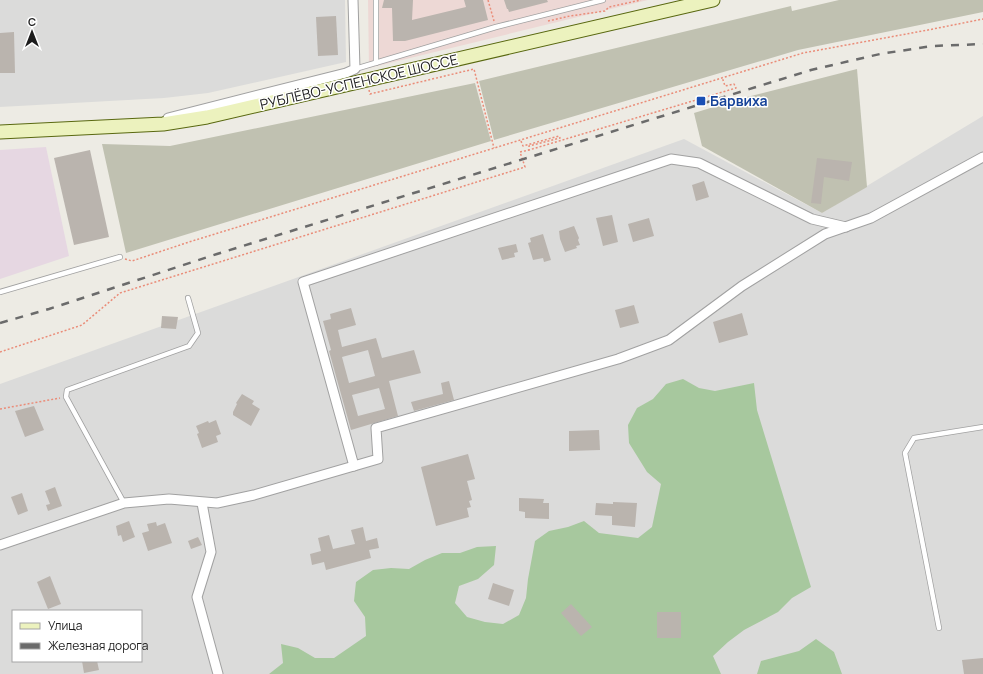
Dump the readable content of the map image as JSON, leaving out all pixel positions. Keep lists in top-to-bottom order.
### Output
{
  "streets": {
    "main road": ["РУБЛЁВО-УСПЕНСКОЕ ШОССЕ"]
  },
  "places": {
    "transit": ["Барвиха"]
  },
  "legend": ["Улица", "Железная дорога"],
  "north": "top"
}
